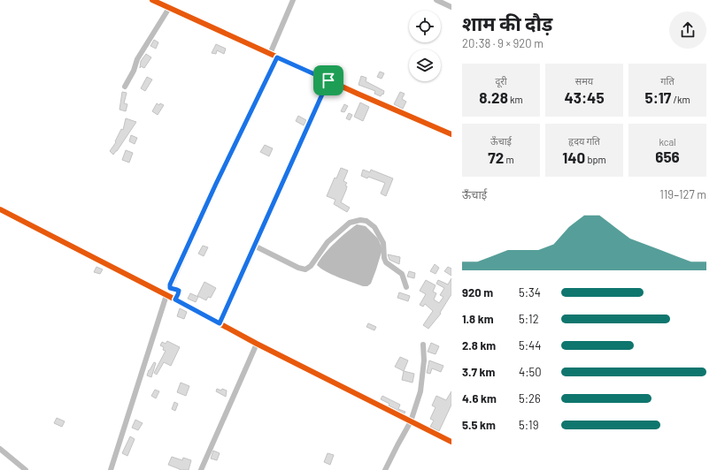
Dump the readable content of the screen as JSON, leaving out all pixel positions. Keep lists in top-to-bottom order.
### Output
{
  "page": {
    "heading": ["शाम की दौड़", "20:38 · 9 × 920 m"],
    "stats": [
      ["दूरी", "8.28 km"],
      ["समय", "43:45"],
      ["गति", "5:17 /km"],
      ["ऊँचाई", "72 m"],
      ["हृदय गति", "140 bpm"],
      ["kcal", "656"]
    ],
    "chart": ["ऊँचाई", "119–127 m"],
    "list": [
      {
        "name": "920 m",
        "note": "5:34"
      },
      {
        "name": "1.8 km",
        "note": "5:12"
      },
      {
        "name": "2.8 km",
        "note": "5:44"
      },
      {
        "name": "3.7 km",
        "note": "4:50"
      },
      {
        "name": "4.6 km",
        "note": "5:26"
      },
      {
        "name": "5.5 km",
        "note": "5:19"
      }
    ]
  }
}
